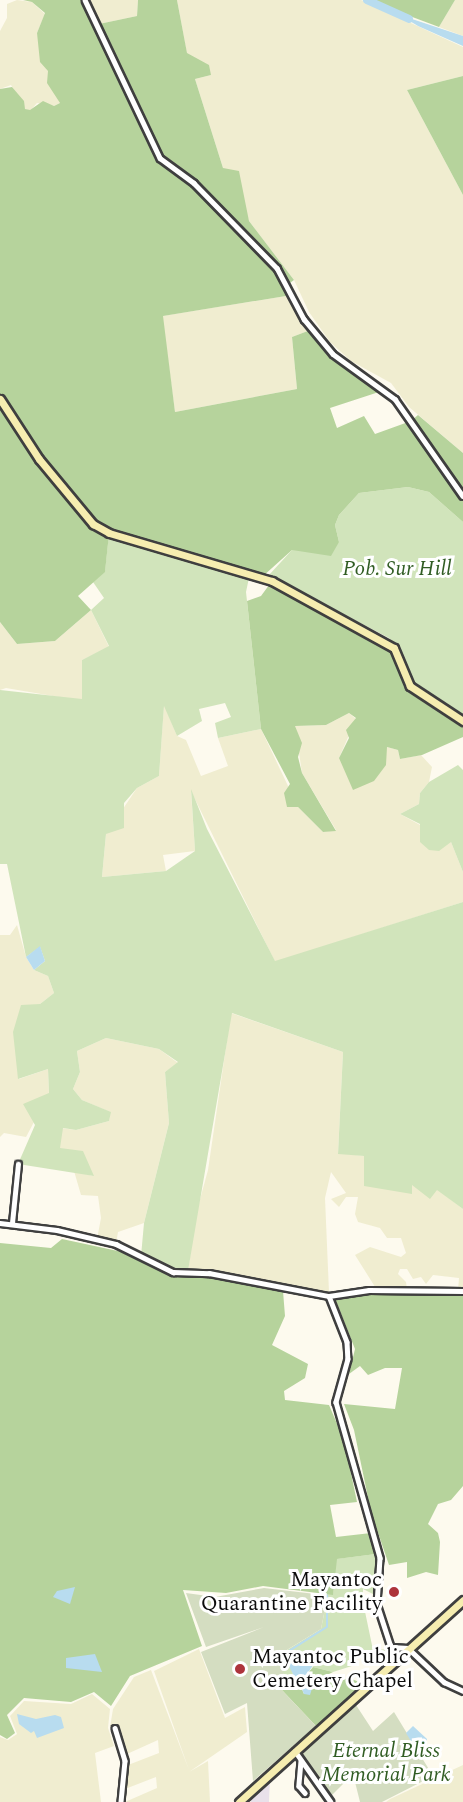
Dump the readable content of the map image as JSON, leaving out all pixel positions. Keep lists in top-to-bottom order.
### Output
{
  "parks": ["Pob. Sur Hill", "Eternal Bliss Memorial Park"],
  "places": ["Mayantoc Quarantine Facility", "Mayantoc Public Cemetery Chapel"]
}
